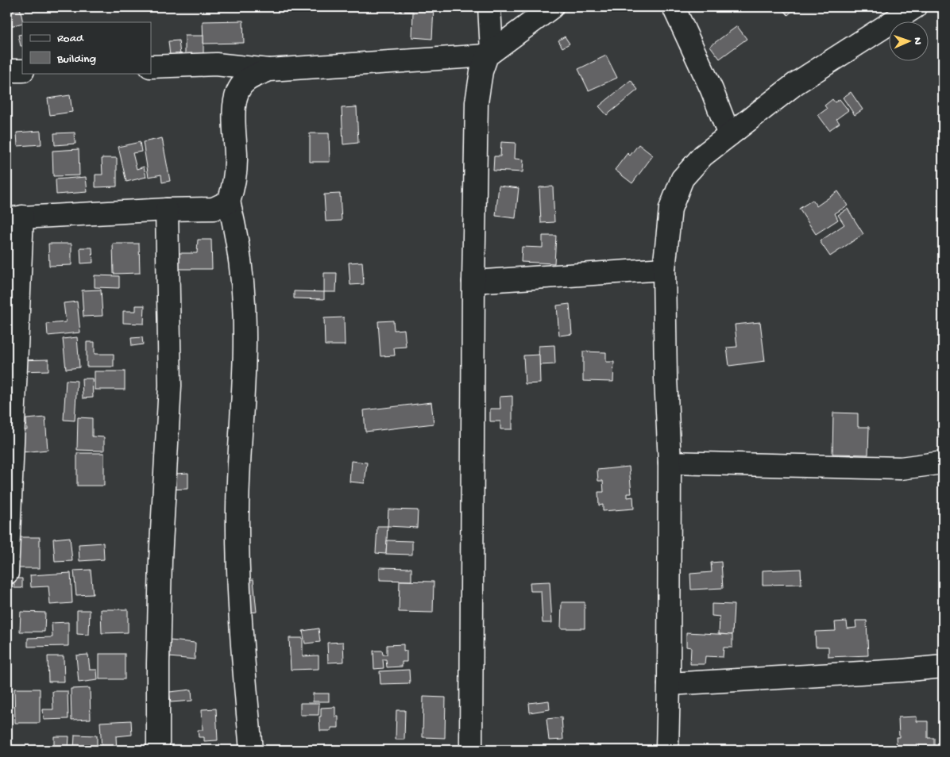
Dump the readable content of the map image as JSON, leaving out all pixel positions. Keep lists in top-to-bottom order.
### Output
{
  "legend": ["Road", "Building"],
  "north": "right"
}
